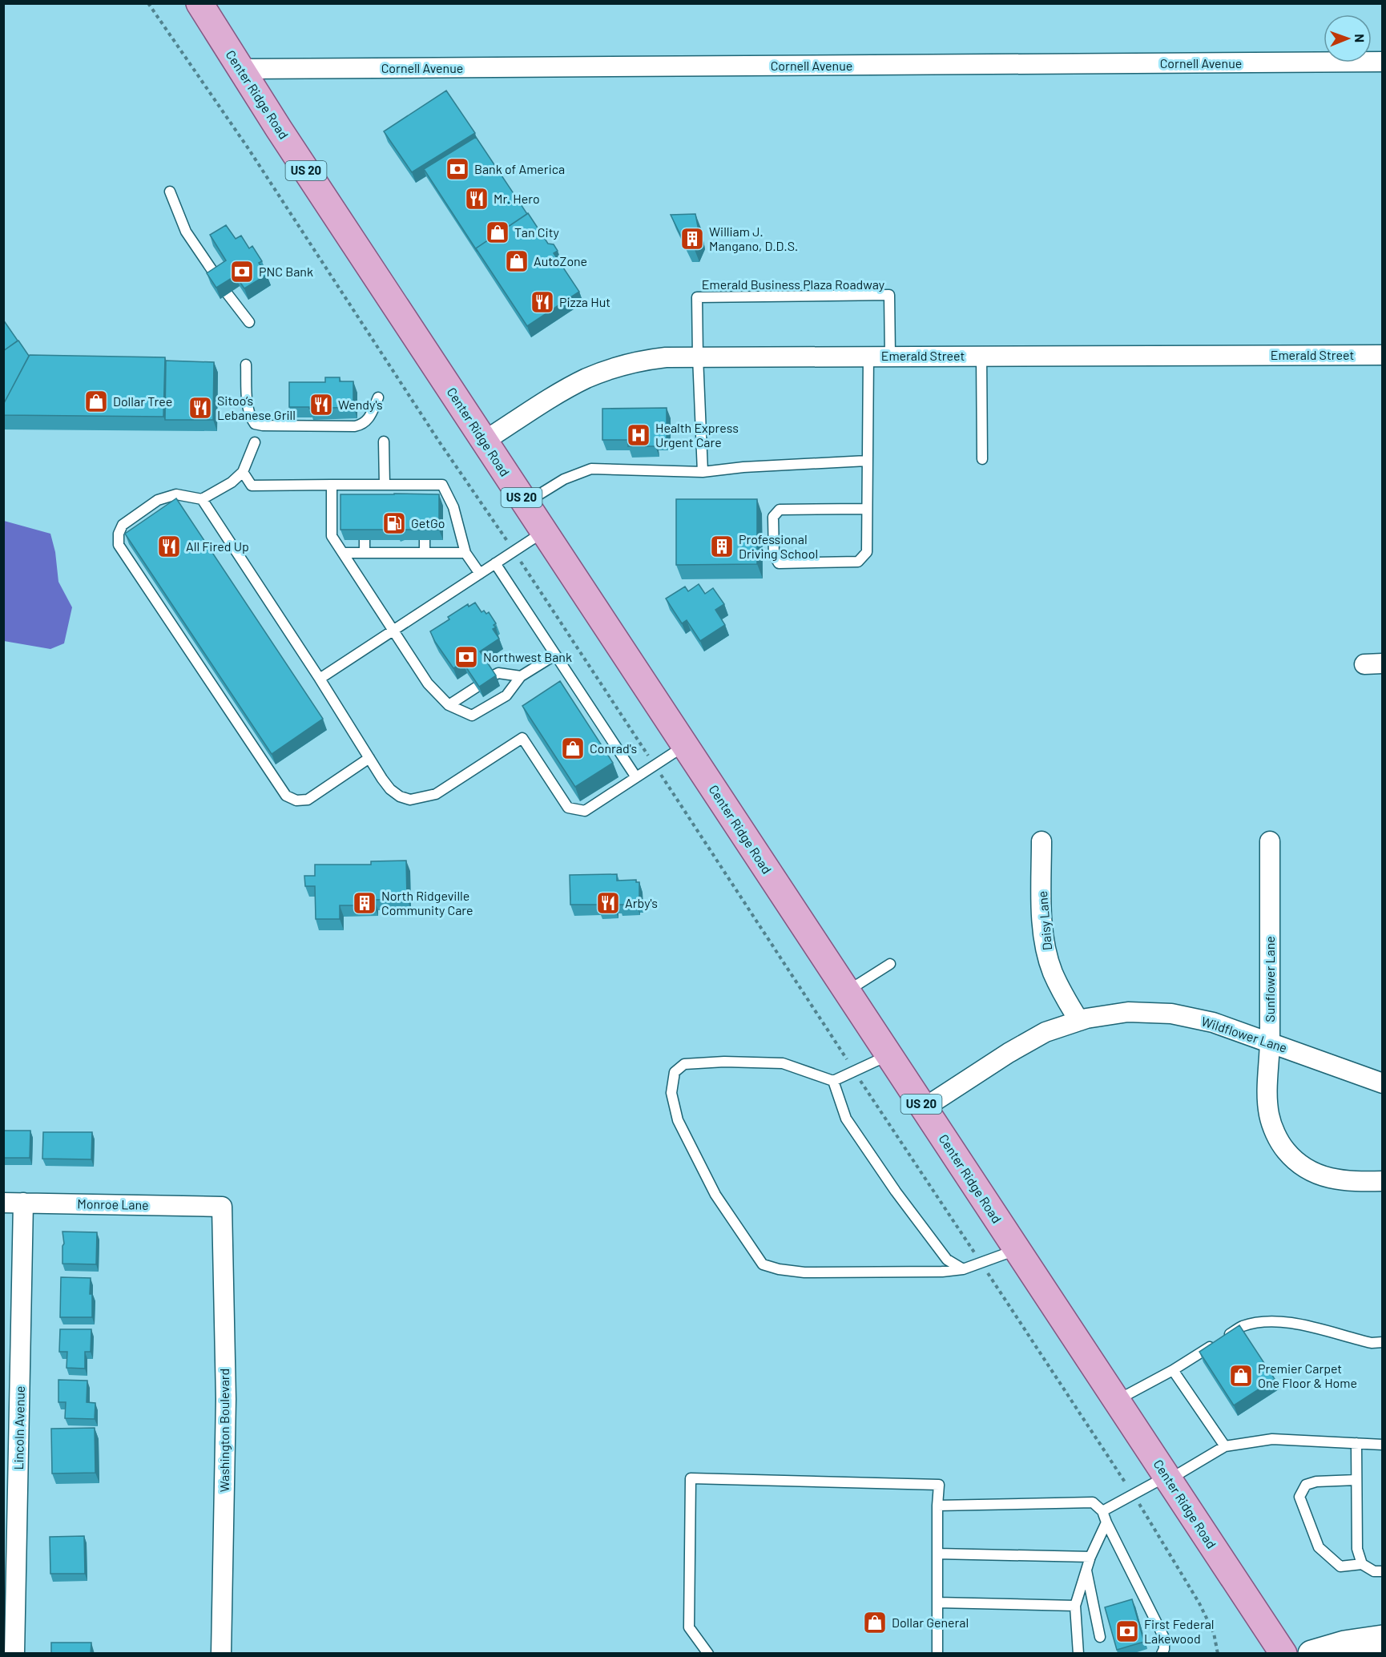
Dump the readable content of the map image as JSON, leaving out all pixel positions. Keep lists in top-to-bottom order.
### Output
{
  "streets": {
    "main road": ["Center Ridge Road", "US 20"],
    "street": [
      "Cornell Avenue",
      "Emerald Street",
      "Daisy Lane",
      "Sunflower Lane",
      "Wildflower Lane",
      "Monroe Lane",
      "Lincoln Avenue",
      "Washington Boulevard"
    ],
    "lane": ["Emerald Business Plaza Roadway"]
  },
  "crossings": [
    ["Cornell Avenue", "Center Ridge Road"],
    ["Center Ridge Road", "Emerald Street"],
    ["Center Ridge Road", "Wildflower Lane"],
    ["Emerald Business Plaza Roadway", "Emerald Street"],
    ["Daisy Lane", "Wildflower Lane"],
    ["Sunflower Lane", "Wildflower Lane"],
    ["Monroe Lane", "Lincoln Avenue"],
    ["Monroe Lane", "Washington Boulevard"]
  ],
  "places": {
    "bank": [
      "Bank of America",
      "PNC Bank",
      "Northwest Bank",
      "First Federal Lakewood"
    ],
    "restaurant": [
      "Mr. Hero",
      "Pizza Hut",
      "Wendy's",
      "Sitoo’s Lebanese Grill",
      "All Fired Up",
      "Arby's"
    ],
    "shop": [
      "Tan City",
      "AutoZone",
      "Dollar Tree",
      "Conrad's",
      "Premier Carpet One Floor & Home",
      "Dollar General"
    ],
    "building": ["William J. Mangano, D.D.S.", "Professional Driving School", "North Ridgeville Community Care"],
    "hospital": ["Health Express Urgent Care"],
    "fuel station": ["GetGo"]
  },
  "north": "right"
}
